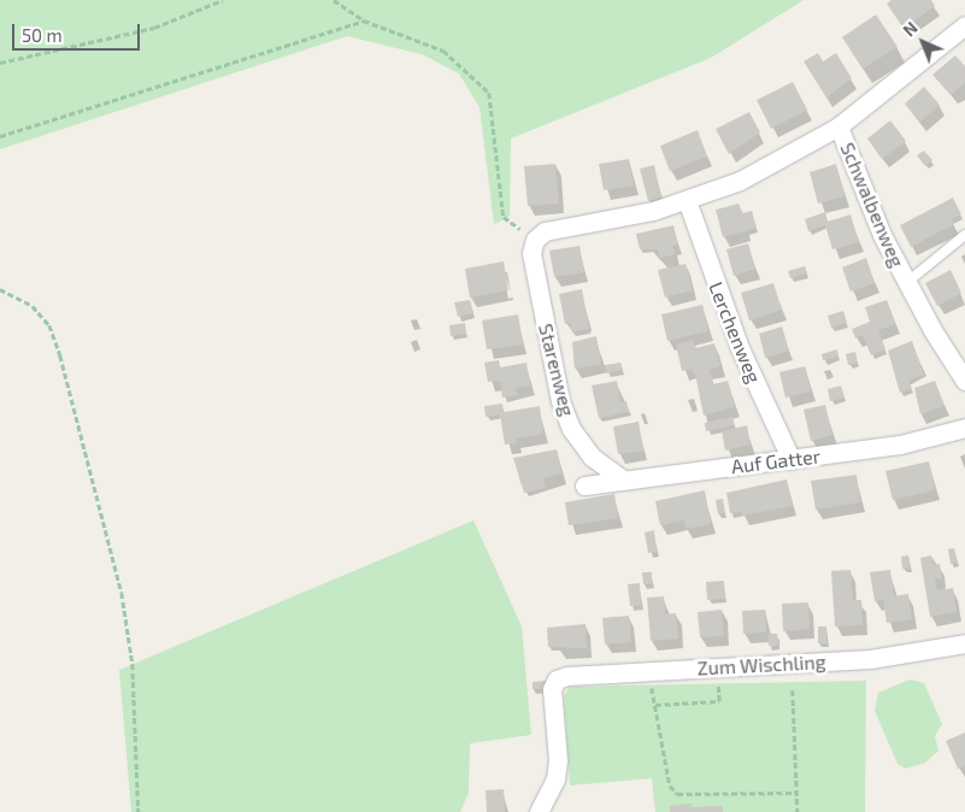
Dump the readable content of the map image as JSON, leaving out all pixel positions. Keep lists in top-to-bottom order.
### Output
{
  "streets": {
    "street": [
      "Schwalbenweg",
      "Lerchenweg",
      "Starenweg",
      "Auf Gatter",
      "Zum Wischling"
    ]
  },
  "crossings": [
    ["Lerchenweg", "Auf Gatter"],
    ["Starenweg", "Auf Gatter"]
  ],
  "scale_bar": "50 m",
  "north": "top left"
}
